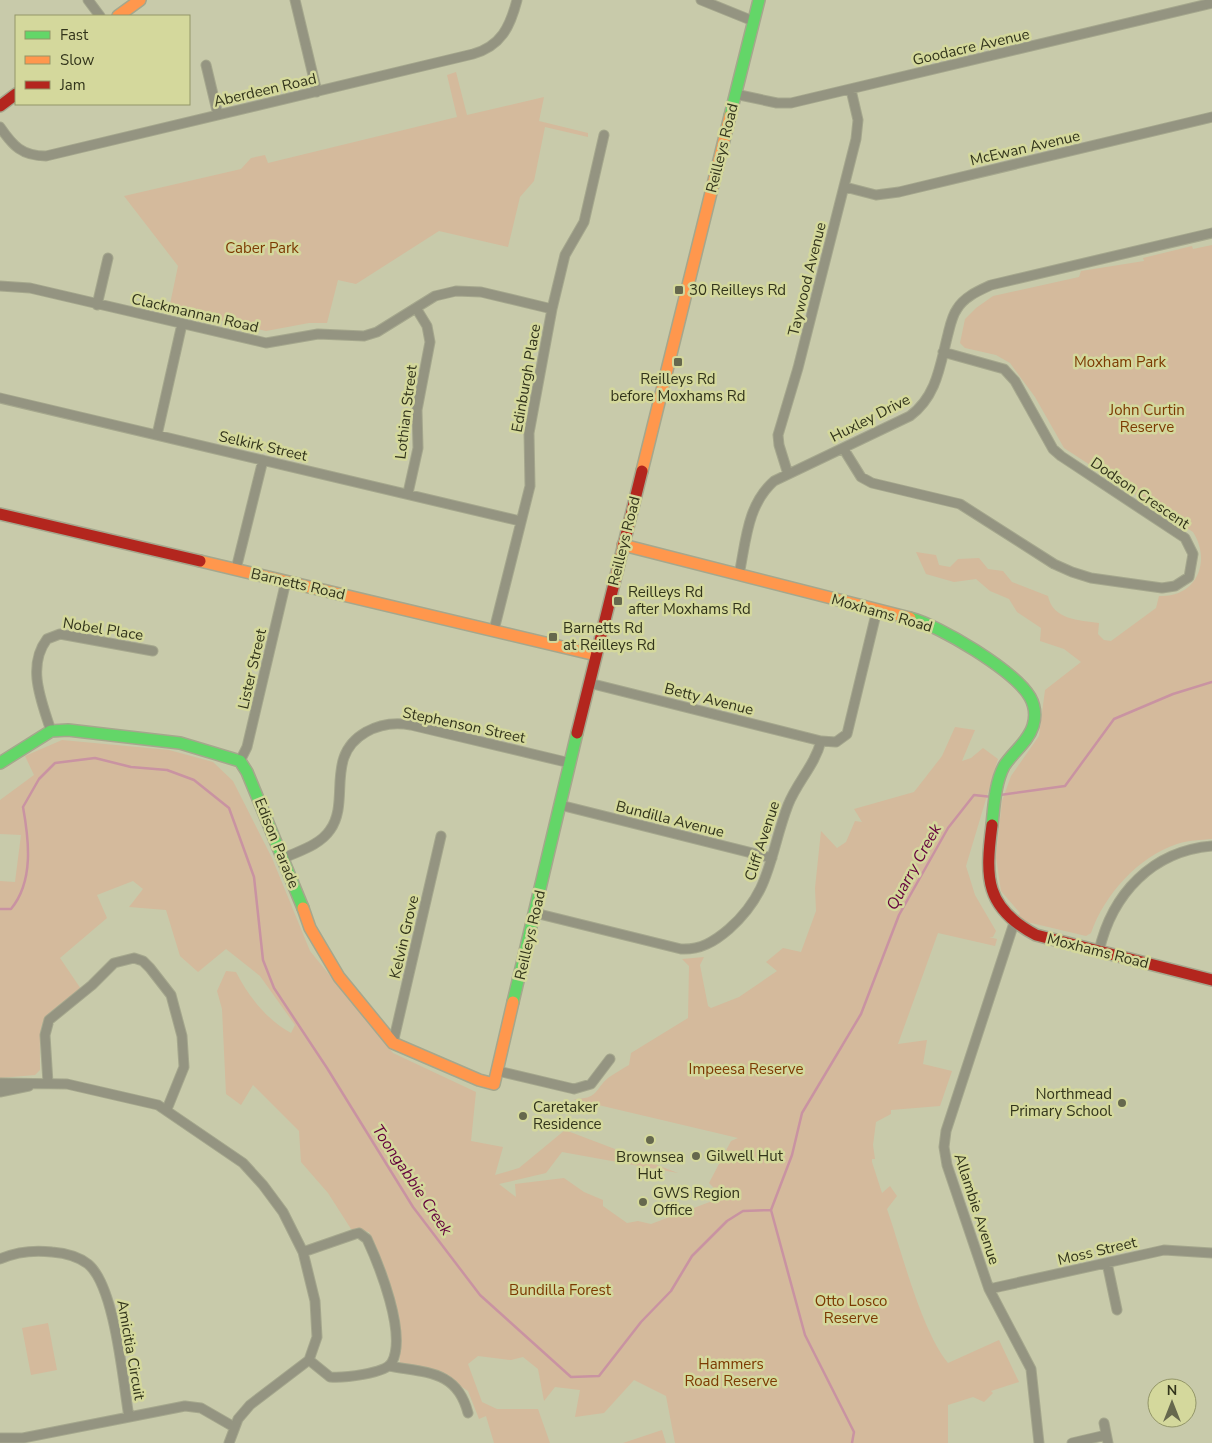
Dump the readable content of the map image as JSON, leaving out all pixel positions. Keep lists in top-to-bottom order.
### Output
{
  "streets": {
    "street": [
      "Goodacre Avenue",
      "Aberdeen Road",
      "Reilleys Road",
      "McEwan Avenue",
      "Taywood Avenue",
      "Clackmannan Road",
      "Edinburgh Place",
      "Lothian Street",
      "Huxley Drive",
      "Selkirk Street",
      "Dodson Crescent",
      "Barnetts Road",
      "Moxhams Road",
      "Nobel Place",
      "Lister Street",
      "Betty Avenue",
      "Stephenson Street",
      "Bundilla Avenue",
      "Cliff Avenue",
      "Edison Parade",
      "Kelvin Grove",
      "Allambie Avenue",
      "Moss Street",
      "Amicitia Circuit"
    ]
  },
  "crossings": [
    ["Goodacre Avenue", "Reilleys Road"],
    ["Goodacre Avenue", "Taywood Avenue"],
    ["Reilleys Road", "Barnetts Road"],
    ["Reilleys Road", "Moxhams Road"],
    ["Reilleys Road", "Betty Avenue"],
    ["Reilleys Road", "Stephenson Street"],
    ["Reilleys Road", "Bundilla Avenue"],
    ["Reilleys Road", "Cliff Avenue"],
    ["Reilleys Road", "Edison Parade"],
    ["McEwan Avenue", "Taywood Avenue"],
    ["Taywood Avenue", "Huxley Drive"],
    ["Clackmannan Road", "Edinburgh Place"],
    ["Clackmannan Road", "Lothian Street"],
    ["Edinburgh Place", "Selkirk Street"],
    ["Edinburgh Place", "Barnetts Road"],
    ["Lothian Street", "Selkirk Street"],
    ["Huxley Drive", "Dodson Crescent"],
    ["Huxley Drive", "Moxhams Road"],
    ["Barnetts Road", "Lister Street"],
    ["Moxhams Road", "Allambie Avenue"],
    ["Lister Street", "Edison Parade"],
    ["Betty Avenue", "Cliff Avenue"],
    ["Stephenson Street", "Edison Parade"],
    ["Bundilla Avenue", "Cliff Avenue"],
    ["Edison Parade", "Kelvin Grove"],
    ["Allambie Avenue", "Moss Street"]
  ],
  "water": ["Quarry Creek", "Toongabbie Creek"],
  "parks": [
    "Caber Park",
    "Moxham Park",
    "John Curtin Reserve",
    "Impeesa Reserve",
    "Bundilla Forest",
    "Otto Losco Reserve",
    "Hammers Road Reserve"
  ],
  "places": {
    "transit": [
      "30 Reilleys Rd",
      "Reilleys Rd before Moxhams Rd",
      "Reilleys Rd after Moxhams Rd",
      "Barnetts Rd at Reilleys Rd"
    ],
    "other": [
      "Northmead Primary School",
      "Caretaker Residence",
      "Brownsea Hut",
      "Gilwell Hut",
      "GWS Region Office"
    ]
  },
  "legend": ["Fast", "Slow", "Jam"],
  "north": "top"
}
